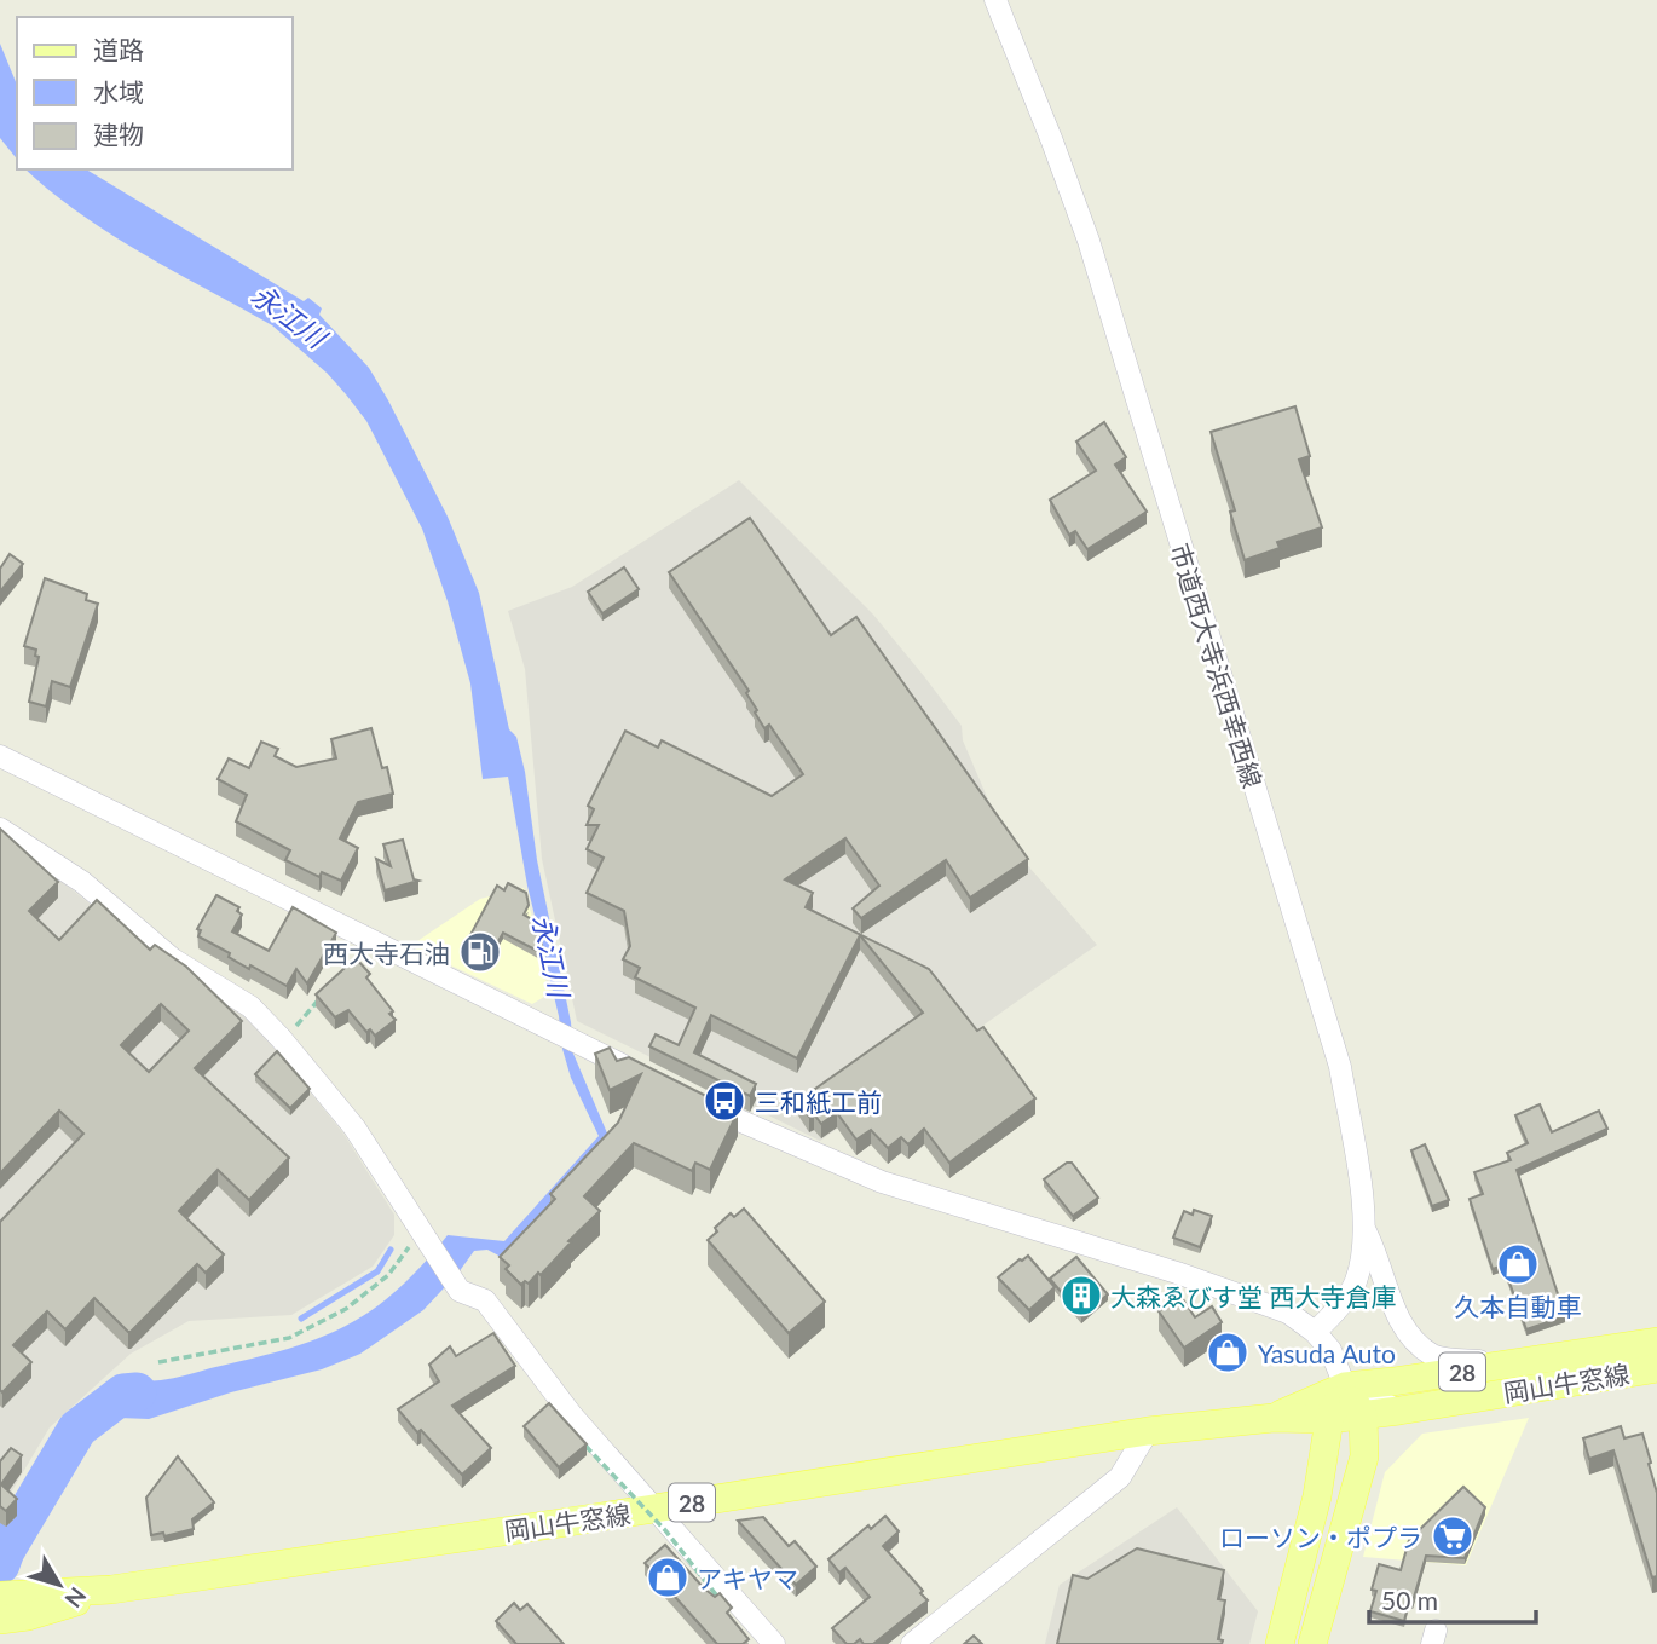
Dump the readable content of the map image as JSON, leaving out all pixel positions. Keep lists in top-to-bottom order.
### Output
{
  "streets": {
    "main road": ["28", "岡山牛窓線"],
    "street": ["市道西大寺浜西幸西線"]
  },
  "water": ["永江川"],
  "places": {
    "fuel station": ["西大寺石油"],
    "bus stop": ["三和紙工前"],
    "shop": ["久本自動車", "Yasuda Auto", "アキヤマ"],
    "building": ["大森ゑびす堂 西大寺倉庫"],
    "supermarket": ["ローソン・ポプラ"]
  },
  "legend": ["道路", "水域", "建物"],
  "scale_bar": "50 m",
  "north": "bottom right"
}
